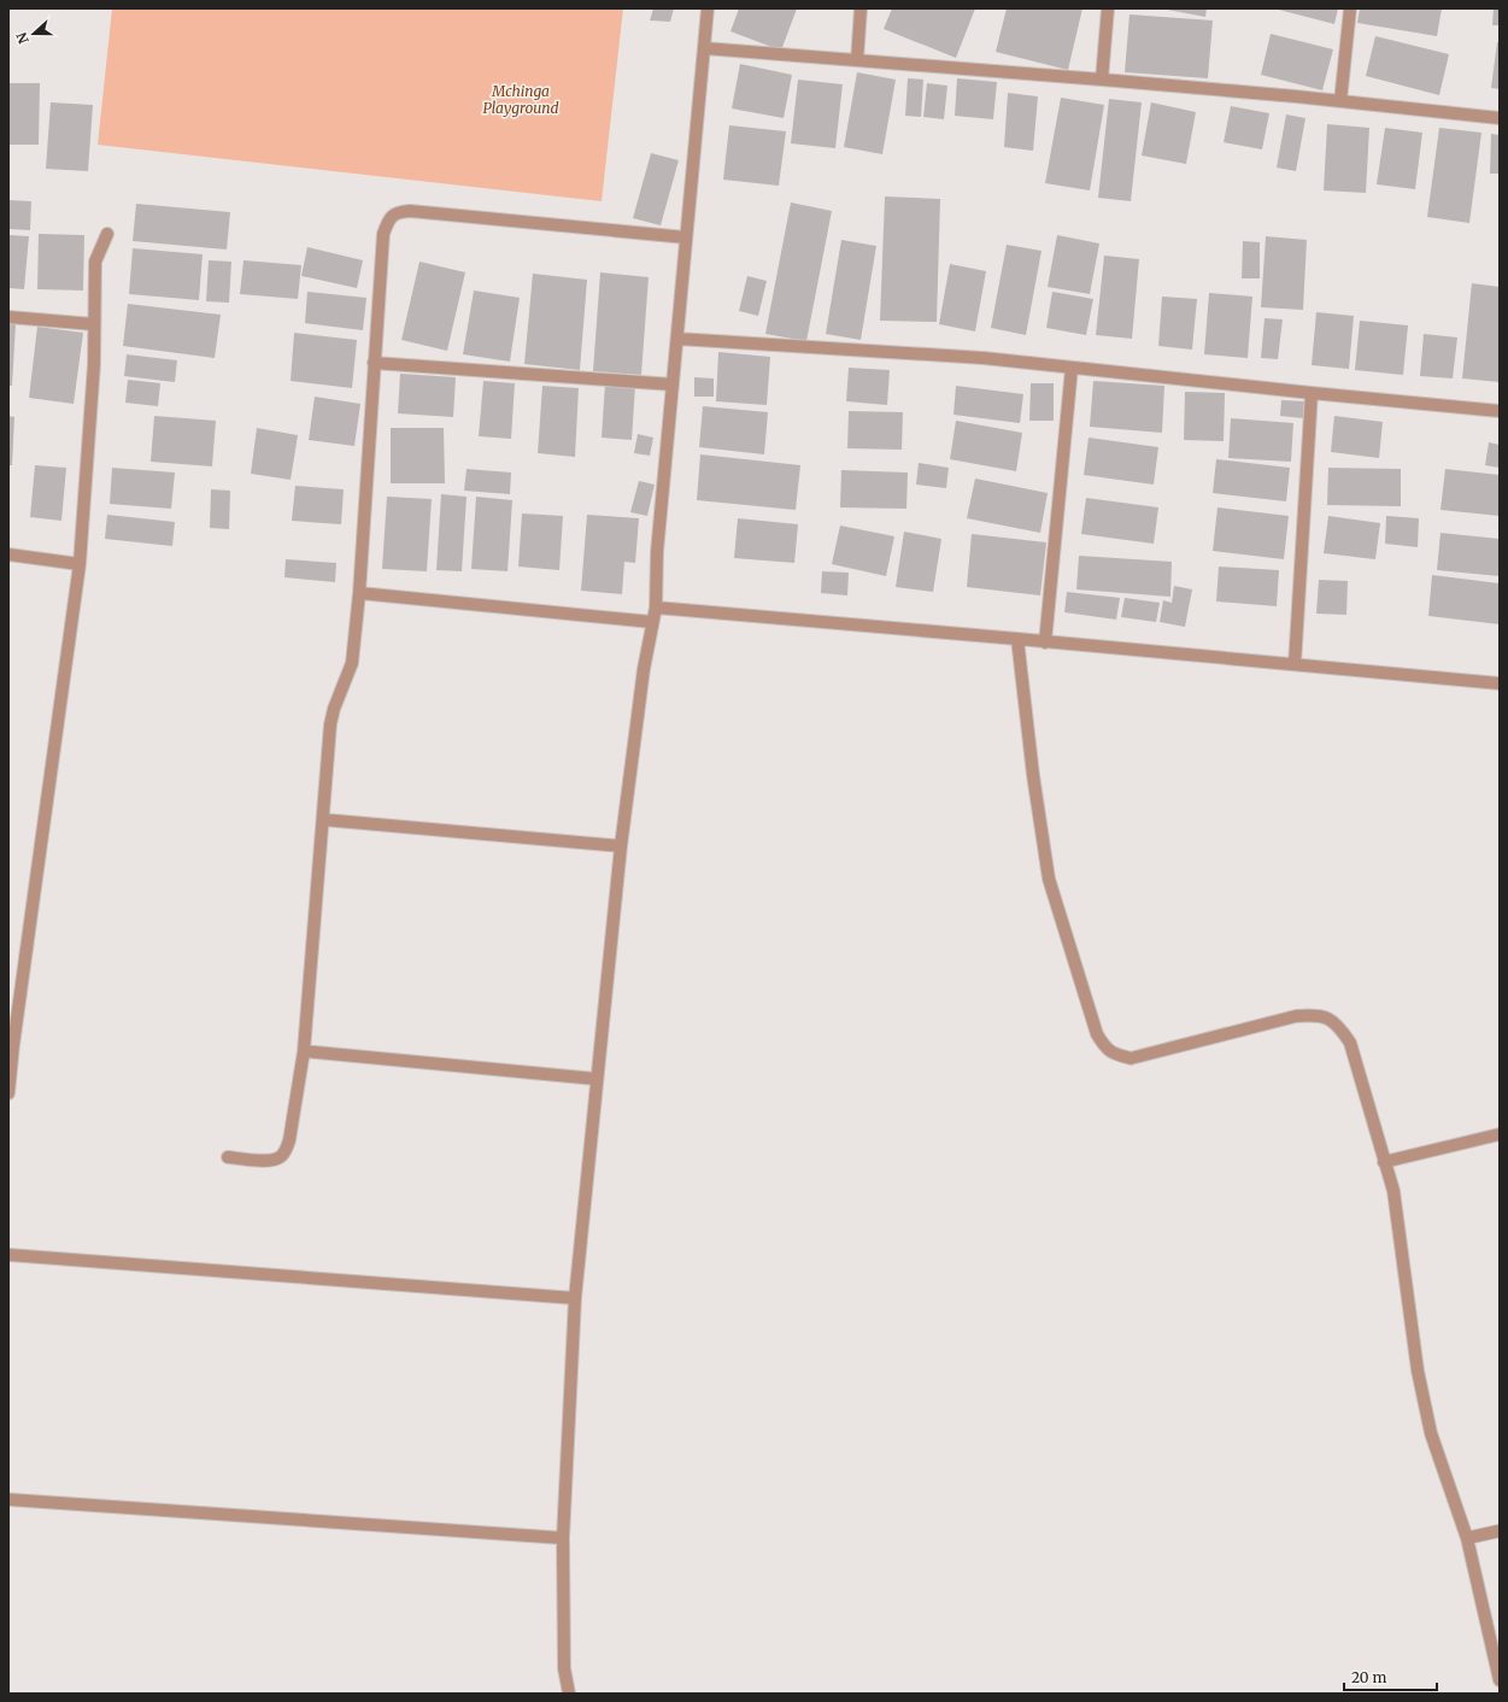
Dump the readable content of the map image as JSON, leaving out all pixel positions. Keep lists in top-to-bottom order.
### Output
{
  "parks": ["Mchinga Playground"],
  "scale_bar": "20 m",
  "north": "left"
}
